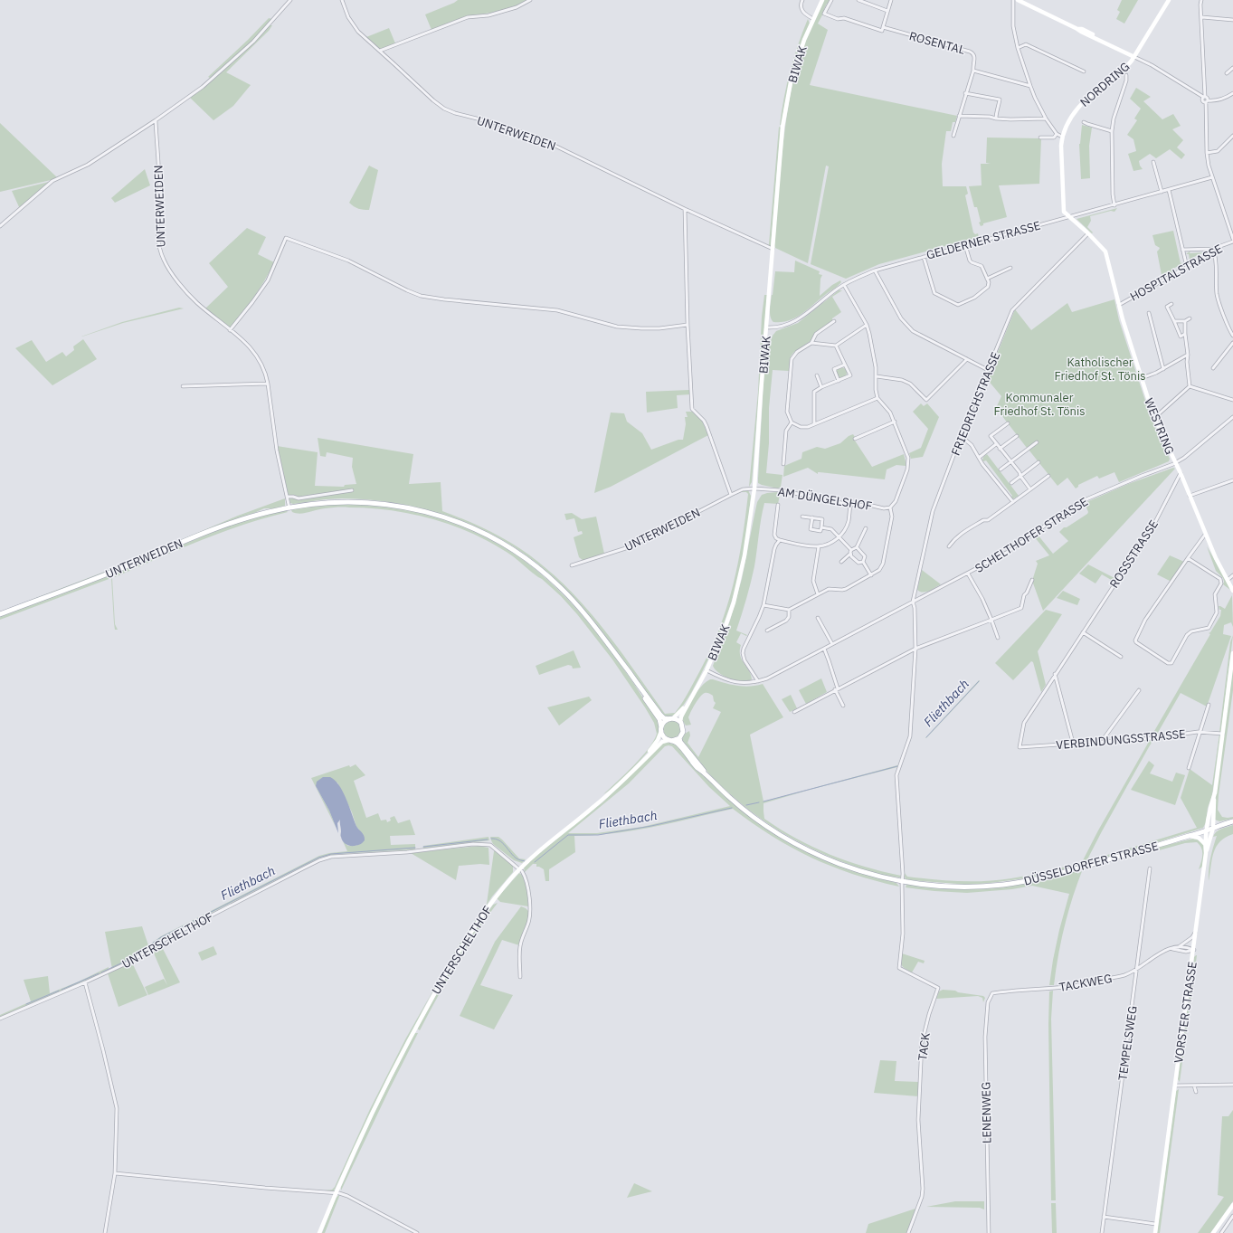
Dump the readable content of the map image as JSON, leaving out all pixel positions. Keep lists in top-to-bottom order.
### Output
{
  "streets": {
    "main road": ["UNTERWEIDEN", "DÜSSELDORFER STRASSE"],
    "street": [
      "ROSENTAL",
      "BIWAK",
      "NORDRING",
      "GELDERNER STRASSE",
      "HOSPITALSTRASSE",
      "FRIEDRICHSTRASSE",
      "WESTRING",
      "AM DÜNGELSHOF",
      "SCHELTHOFER STRASSE",
      "ROSSSTRASSE",
      "VERBINDUNGSSTRASSE",
      "UNTERSCHELTHOF",
      "TACKWEG",
      "VORSTER STRASSE",
      "TEMPELSWEG",
      "TACK",
      "LENENWEG"
    ]
  },
  "crossings": [
    ["BIWAK", "UNTERWEIDEN"],
    ["BIWAK", "GELDERNER STRASSE"],
    ["BIWAK", "AM DÜNGELSHOF"],
    ["BIWAK", "SCHELTHOFER STRASSE"],
    ["BIWAK", "UNTERSCHELTHOF"],
    ["NORDRING", "GELDERNER STRASSE"],
    ["NORDRING", "WESTRING"],
    ["UNTERWEIDEN", "AM DÜNGELSHOF"],
    ["GELDERNER STRASSE", "WESTRING"],
    ["HOSPITALSTRASSE", "WESTRING"],
    ["FRIEDRICHSTRASSE", "WESTRING"],
    ["FRIEDRICHSTRASSE", "SCHELTHOFER STRASSE"],
    ["FRIEDRICHSTRASSE", "DÜSSELDORFER STRASSE"],
    ["FRIEDRICHSTRASSE", "TACK"],
    ["WESTRING", "SCHELTHOFER STRASSE"],
    ["WESTRING", "ROSSSTRASSE"],
    ["ROSSSTRASSE", "VERBINDUNGSSTRASSE"],
    ["VERBINDUNGSSTRASSE", "VORSTER STRASSE"],
    ["DÜSSELDORFER STRASSE", "VORSTER STRASSE"],
    ["DÜSSELDORFER STRASSE", "TACK"],
    ["TACKWEG", "VORSTER STRASSE"],
    ["TACKWEG", "TEMPELSWEG"],
    ["TACKWEG", "LENENWEG"]
  ],
  "water": ["Fliethbach"],
  "parks": ["Katholischer Friedhof St. Tönis", "Kommunaler Friedhof St. Tönis"]
}
